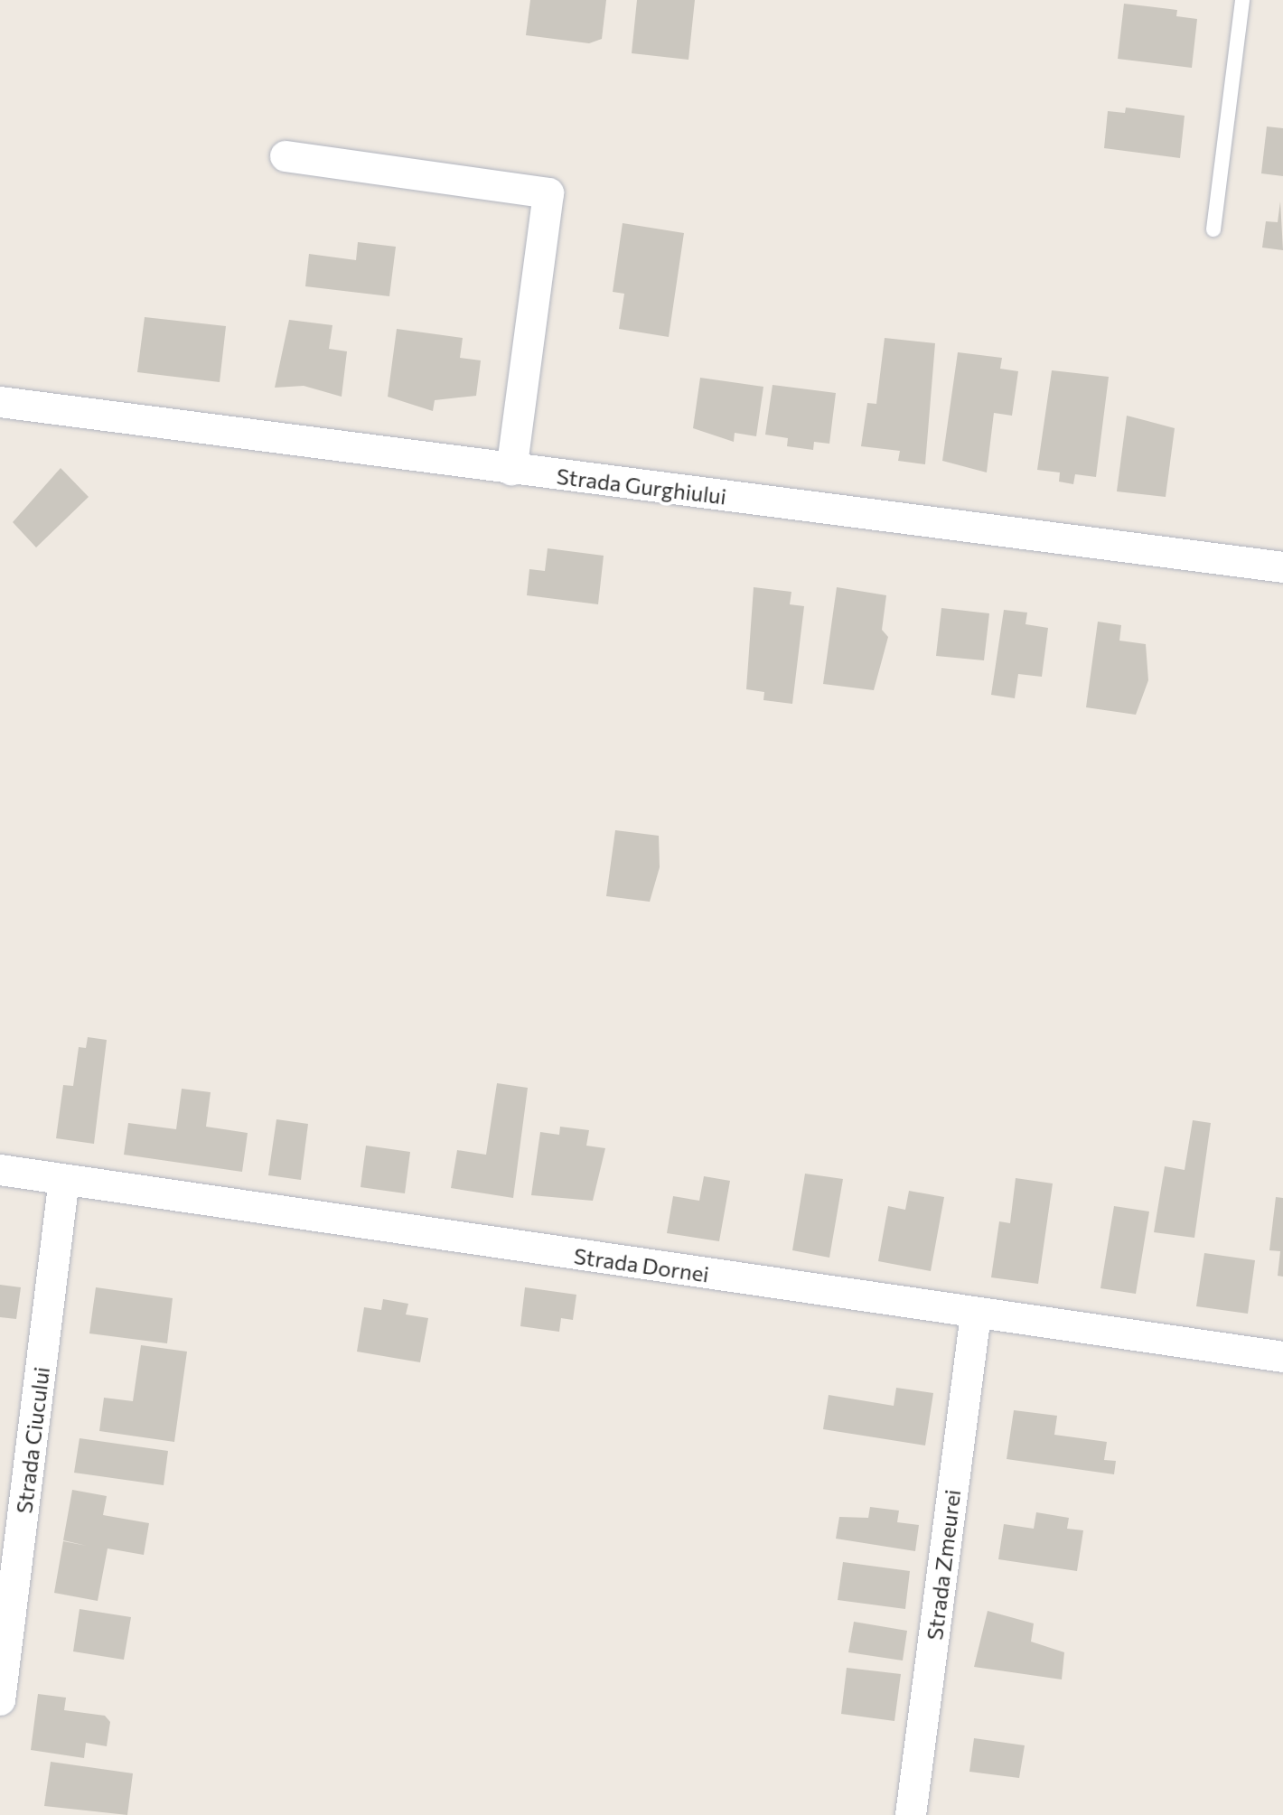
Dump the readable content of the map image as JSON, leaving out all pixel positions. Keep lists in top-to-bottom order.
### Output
{
  "streets": {
    "street": [
      "Strada Gurghiului",
      "Strada Dornei",
      "Strada Ciucului",
      "Strada Zmeurei"
    ]
  },
  "crossings": [
    ["Strada Dornei", "Strada Ciucului"],
    ["Strada Dornei", "Strada Zmeurei"]
  ]
}
